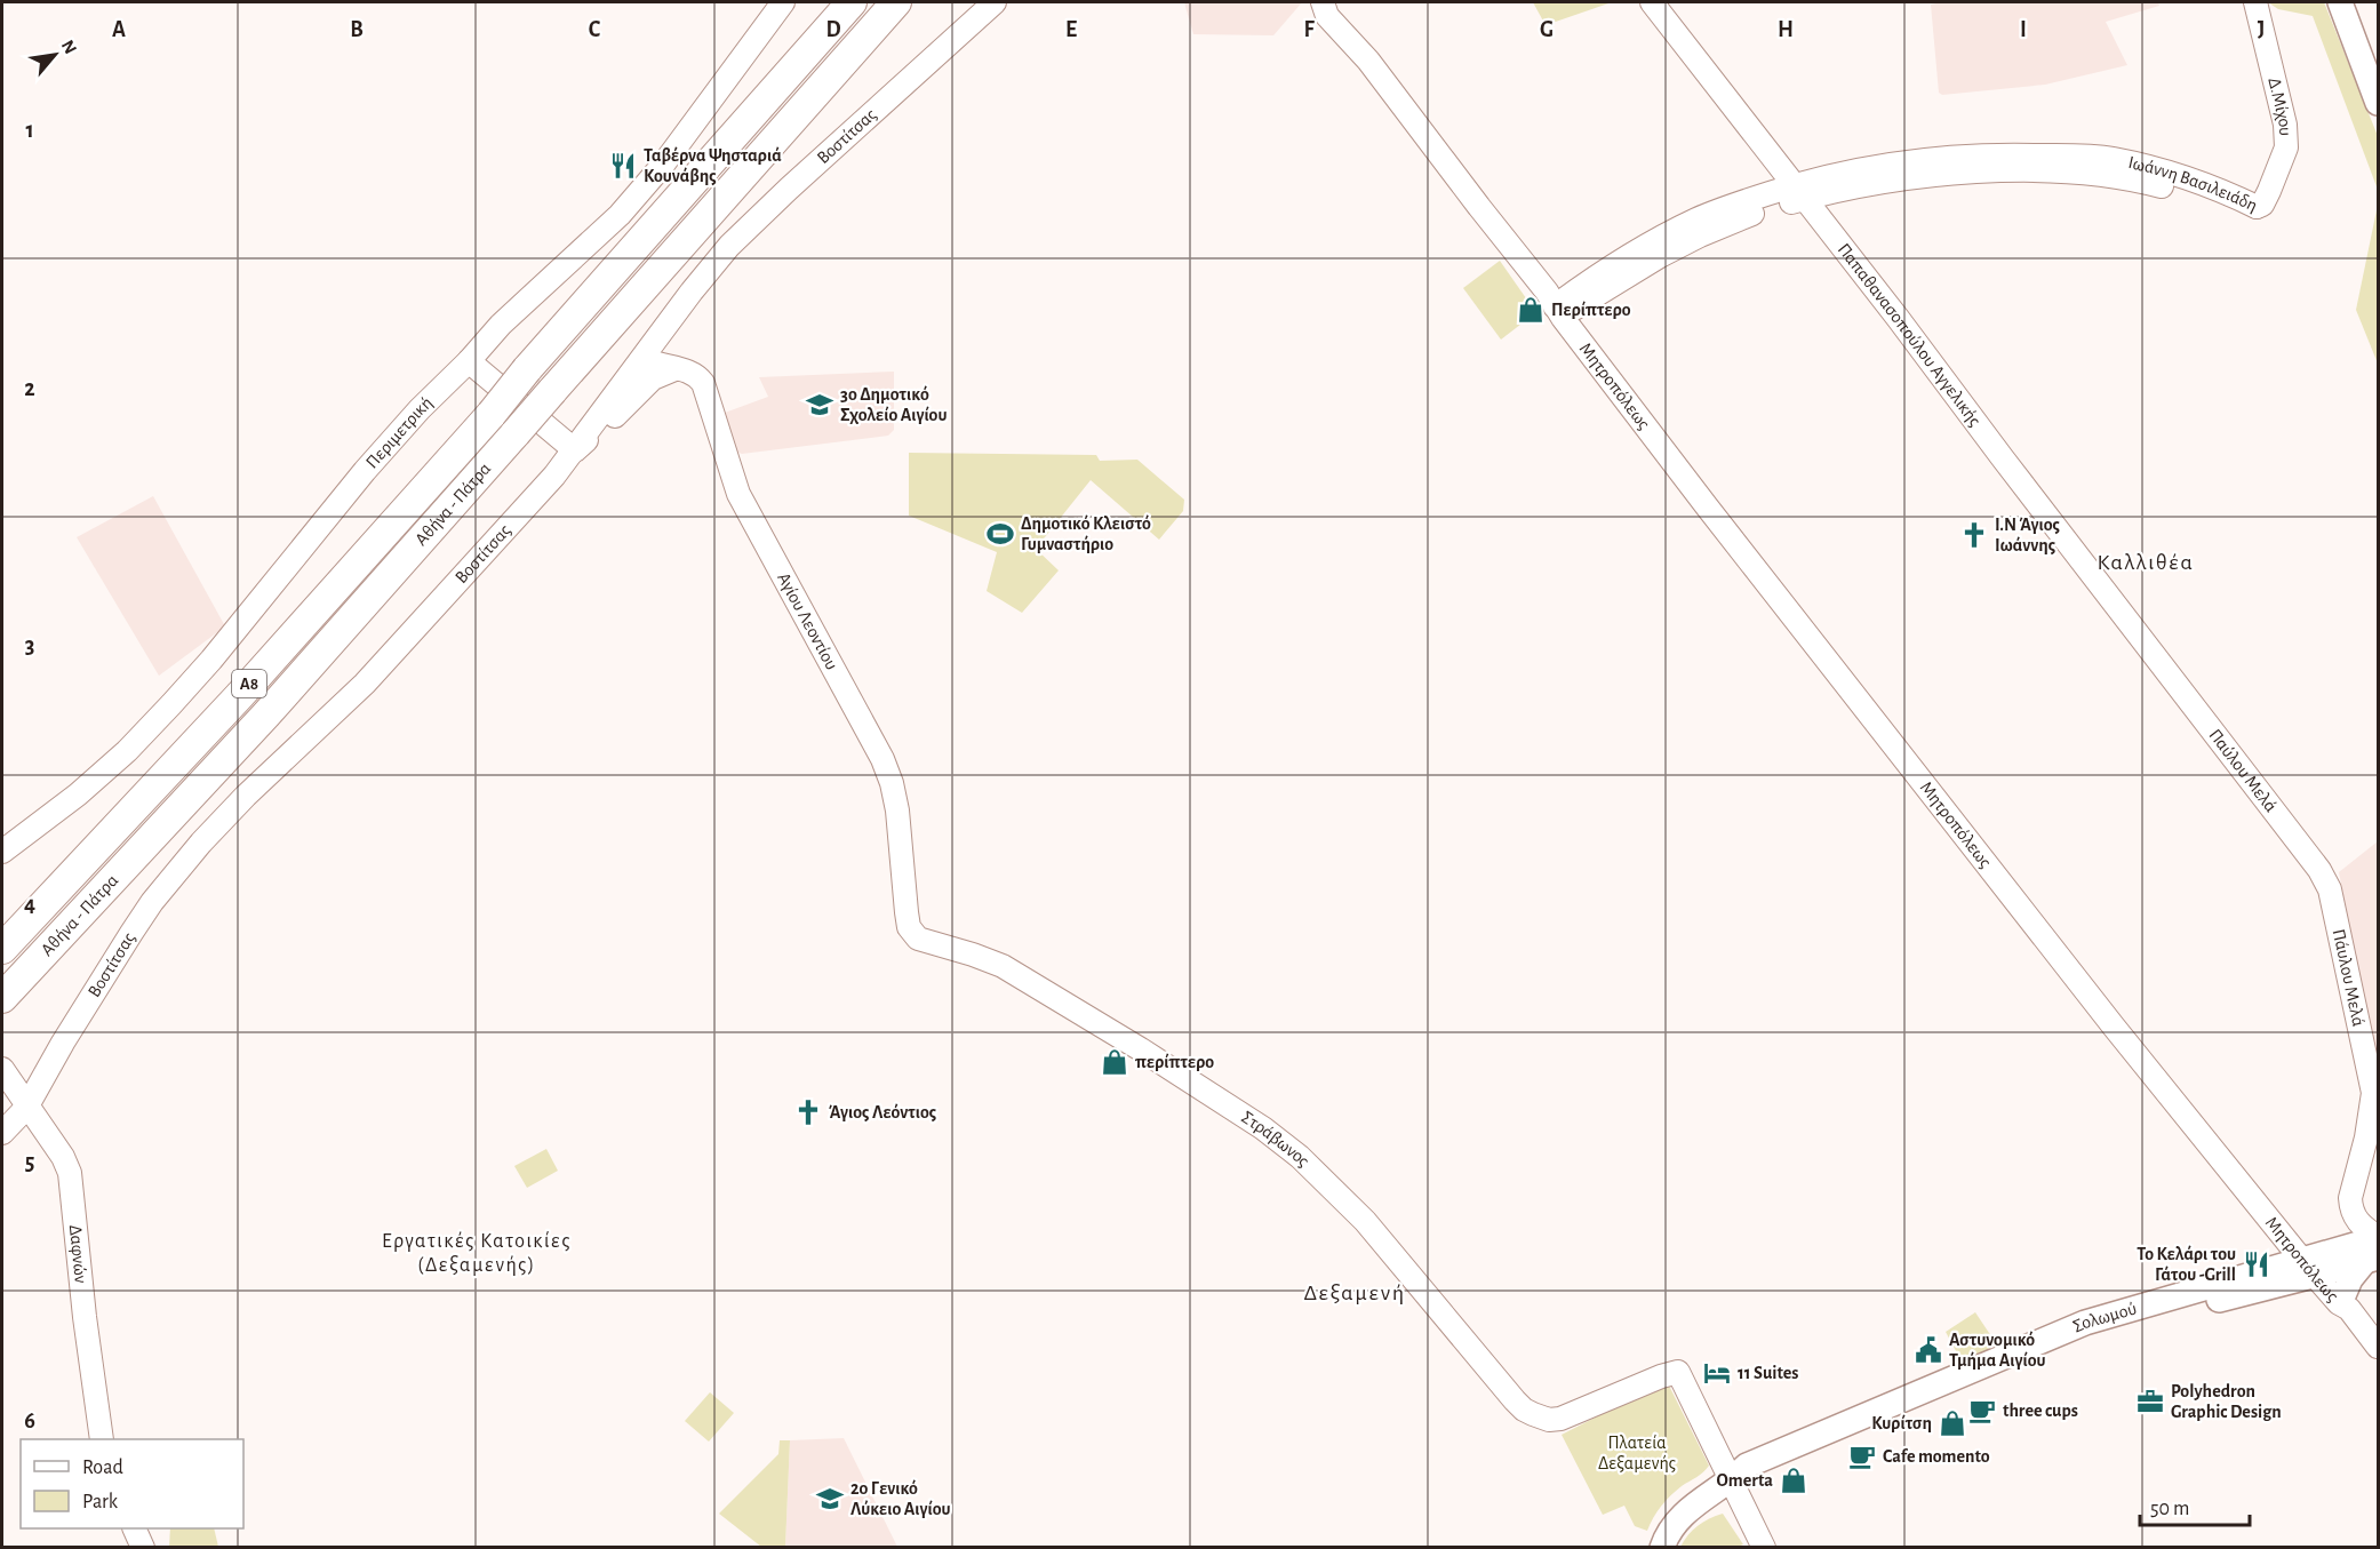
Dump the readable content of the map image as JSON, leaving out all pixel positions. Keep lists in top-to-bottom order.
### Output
{
  "streets": {
    "highway": ["Αθήνα - Πάτρα", "Α8"],
    "main road": ["Σολωμού"],
    "street": [
      "Δ.Μίχου",
      "Βοστίτσας",
      "Ιωάννη Βασιλειάδη",
      "Παπαθανασοπούλου Αγγελικής",
      "Μητροπόλεως",
      "Περιμετρική",
      "Αγίου Λεοντίου",
      "Παύλου Μελά",
      "Πάυλου Μελά",
      "Στράβωνος",
      "Δαφνών"
    ]
  },
  "crossings": [
    ["Δ.Μίχου", "Ιωάννη Βασιλειάδη"],
    ["Βοστίτσας", "Αγίου Λεοντίου"],
    ["Βοστίτσας", "Δαφνών"],
    ["Ιωάννη Βασιλειάδη", "Παπαθανασοπούλου Αγγελικής"],
    ["Ιωάννη Βασιλειάδη", "Μητροπόλεως"],
    ["Παπαθανασοπούλου Αγγελικής", "Παύλου Μελά"],
    ["Μητροπόλεως", "Σολωμού"],
    ["Αγίου Λεοντίου", "Στράβωνος"],
    ["Παύλου Μελά", "Πάυλου Μελά"],
    ["Πάυλου Μελά", "Σολωμού"],
    ["Στράβωνος", "Σολωμού"]
  ],
  "districts": ["Καλλιθέα", "Εργατικές Κατοικίες (Δεξαμενής)", "Δεξαμενή"],
  "parks": ["Πλατεία Δεξαμενής"],
  "places": {
    "restaurant": ["Ταβέρνα Ψησταριά Κουνάβης", "Το Κελάρι του Γάτου -Grill"],
    "shop": [
      "Περίπτερο",
      "περίπτερο",
      "Κυρίτση",
      "Omerta"
    ],
    "school or university": ["3ο Δημοτικό Σχολείο Αιγίου", "2ο Γενικό Λύκειο Αιγίου"],
    "sports": ["Δημοτικό Κλειστό Γυμναστήριο"],
    "church": ["Ι.Ν Άγιος Ιωάννης", "Άγιος Λεόντιος"],
    "public building": ["Αστυνομικό Τμήμα Αιγίου"],
    "hotel": ["11 Suites"],
    "office": ["Polyhedron Graphic Design"],
    "cafe": ["three cups", "Cafe momento"]
  },
  "legend": ["Road", "Park"],
  "scale_bar": "50 m",
  "north": "top right",
  "grid": {
    "columns": [
      "A",
      "B",
      "C",
      "D",
      "E",
      "F",
      "G",
      "H",
      "I",
      "J"
    ],
    "rows": [
      "1",
      "2",
      "3",
      "4",
      "5",
      "6"
    ]
  }
}
